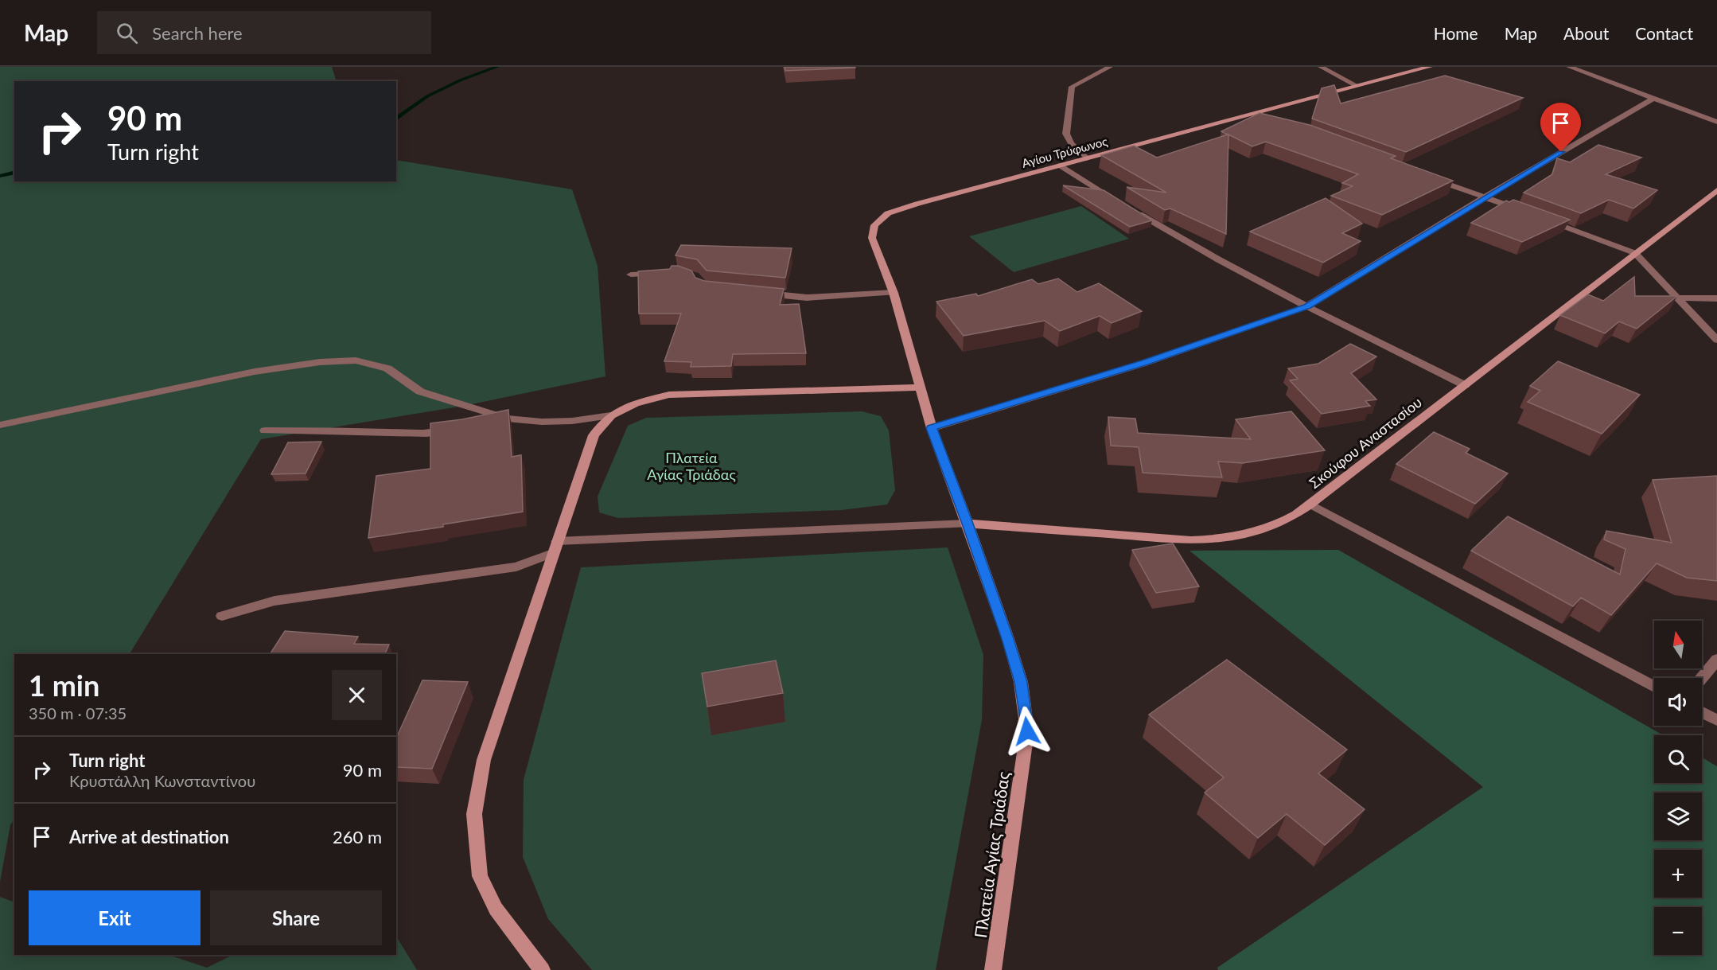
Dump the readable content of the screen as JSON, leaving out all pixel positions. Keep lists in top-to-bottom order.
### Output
{
  "streets": {
    "main road": ["Αγίου Τρύφωνος", "Σκούφου Αναστασίου", "Πλατεία Αγίας Τριάδας"]
  },
  "crossings": [
    ["Αγίου Τρύφωνος", "Πλατεία Αγίας Τριάδας"],
    ["Σκούφου Αναστασίου", "Πλατεία Αγίας Τριάδας"]
  ],
  "parks": ["Πλατεία Αγίας Τριάδας"],
  "north": "top",
  "page": {
    "header": "Map",
    "search": "Search here",
    "nav": [
      "Home",
      "Map",
      "About",
      "Contact"
    ],
    "turn": ["90 m", "Turn right"],
    "map_buttons": ["+", "−"],
    "heading": ["1 min", "350 m · 07:35"],
    "list": [
      {
        "name": "Turn right",
        "note": "Κρυστάλλη Κωνσταντίνου",
        "value": "90 m"
      },
      {
        "name": "Arrive at destination",
        "value": "260 m"
      }
    ],
    "buttons": ["Exit", "Share"]
  }
}
